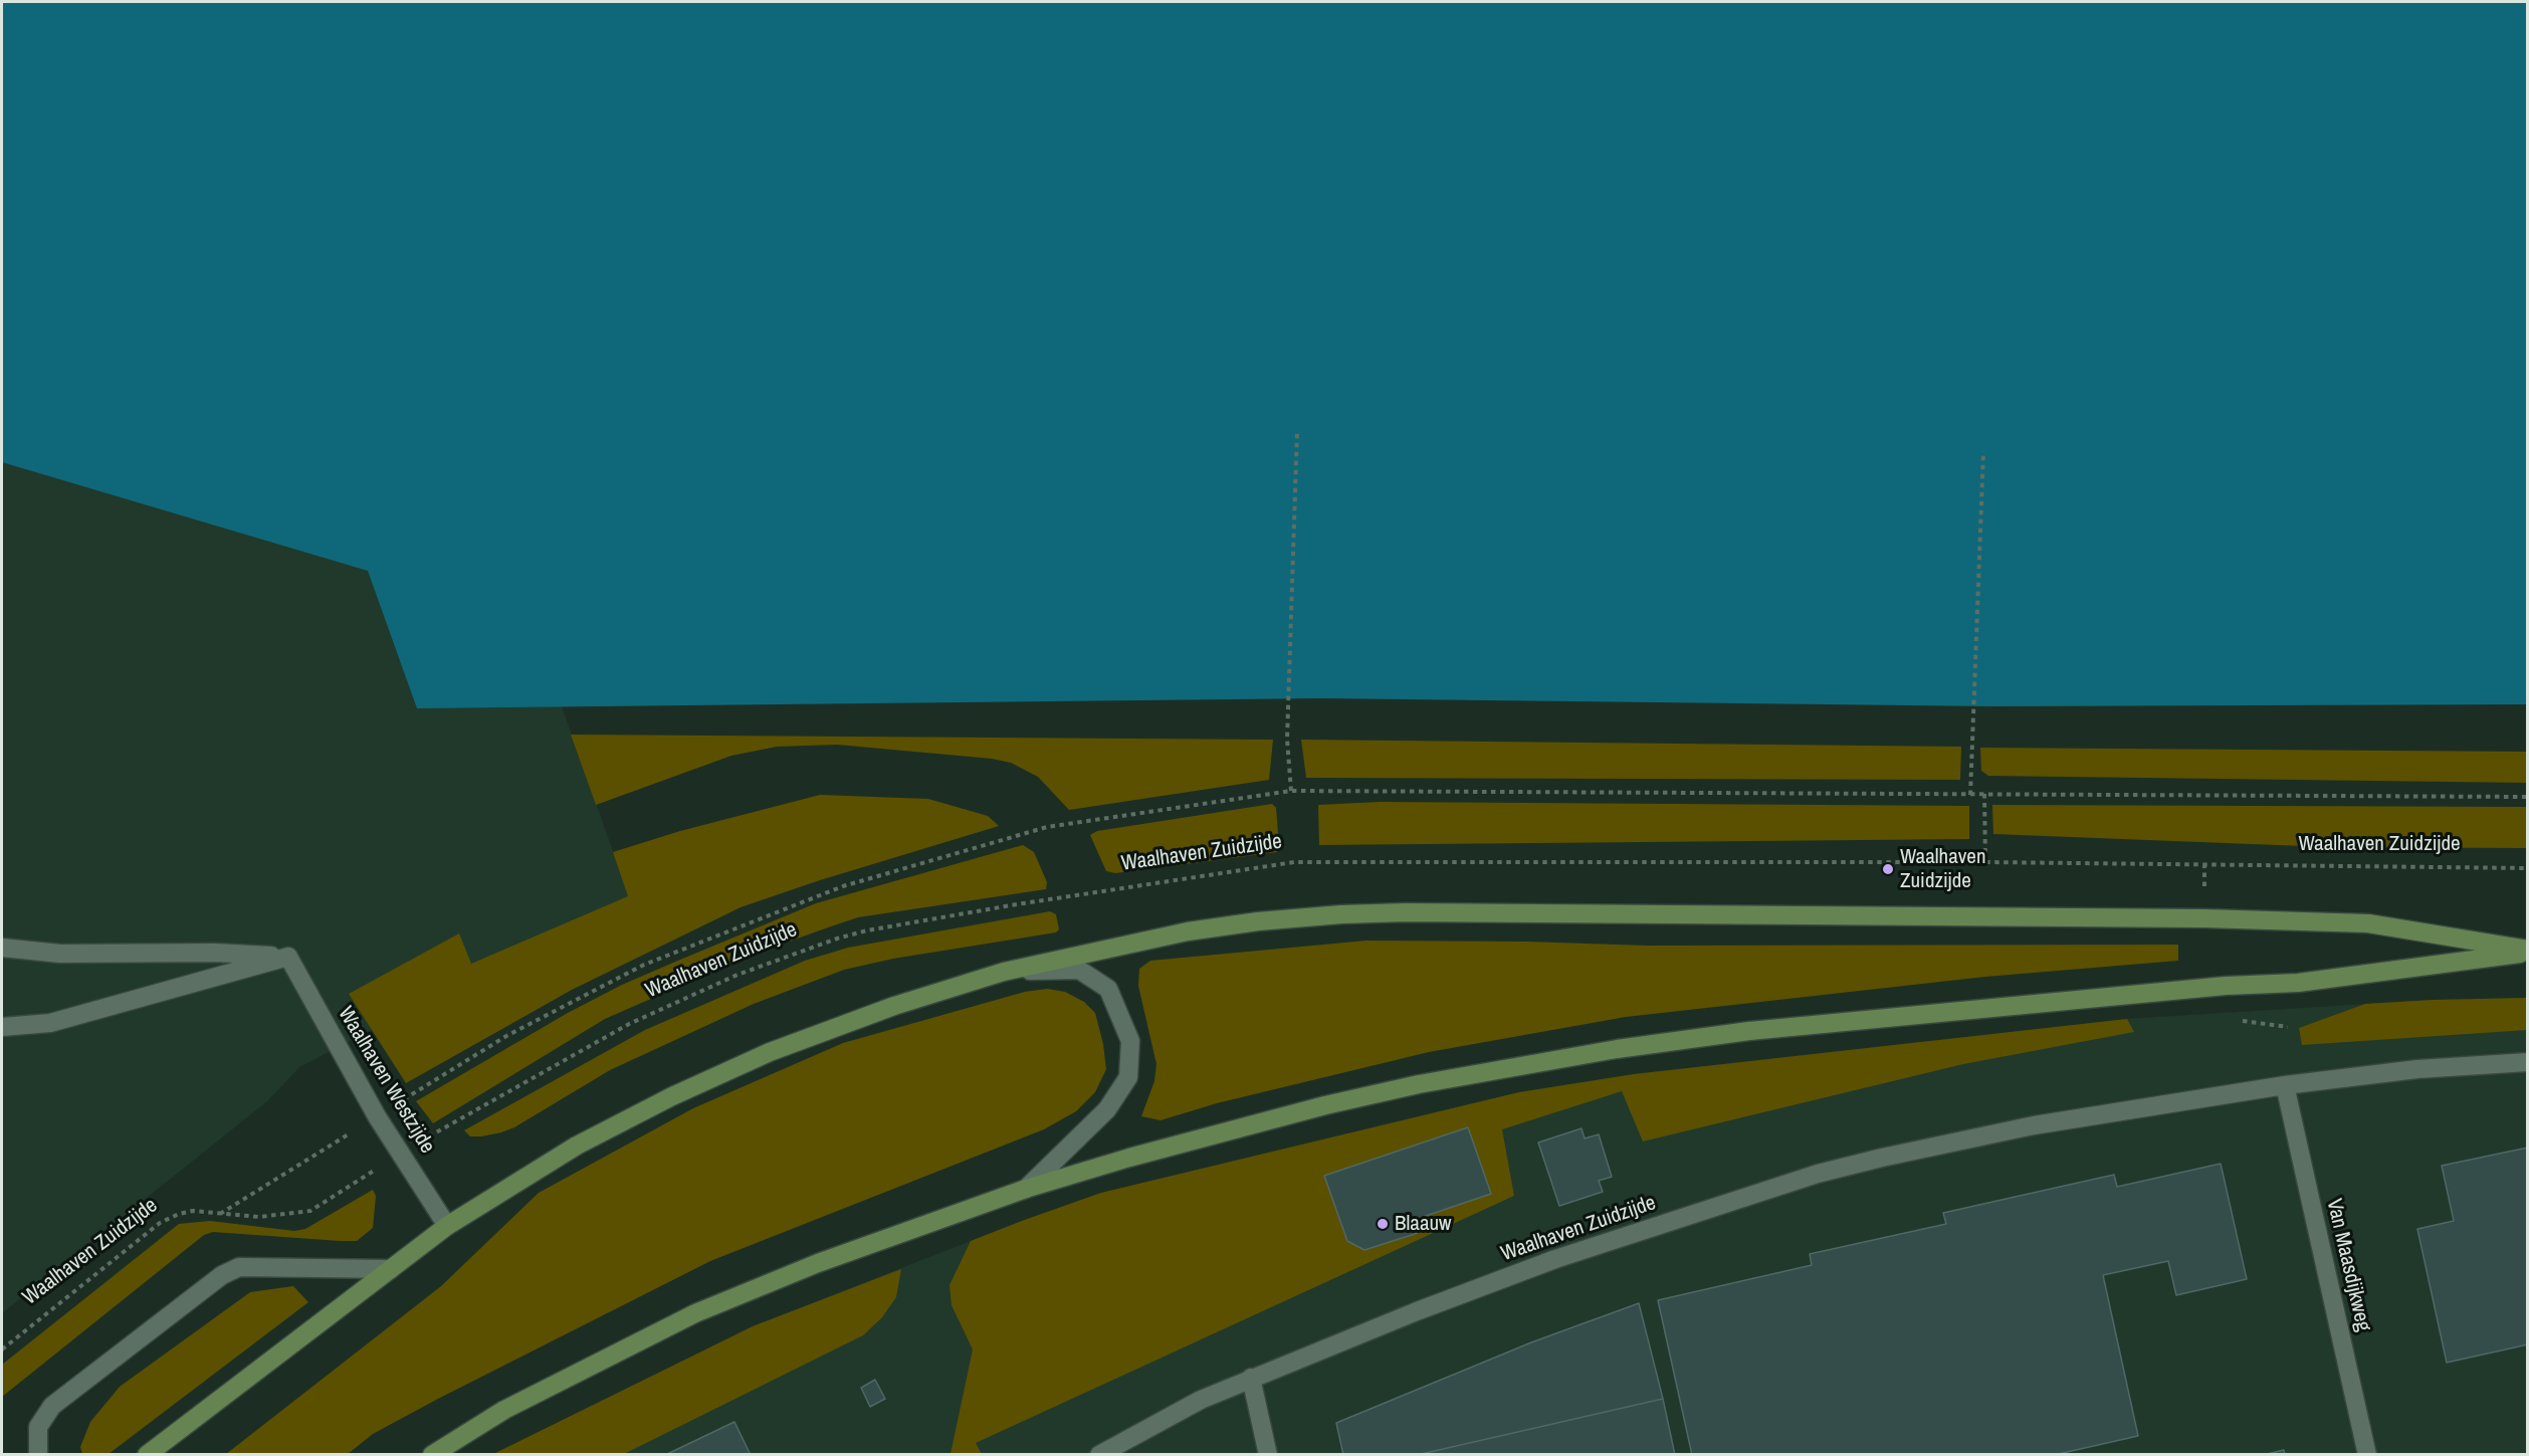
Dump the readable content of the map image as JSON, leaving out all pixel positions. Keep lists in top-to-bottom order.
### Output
{
  "streets": {
    "street": ["Waalhaven Zuidzijde", "Waalhaven Westzijde", "Van Maasdijkweg"]
  },
  "crossings": [
    ["Waalhaven Zuidzijde", "Waalhaven Westzijde"],
    ["Waalhaven Zuidzijde", "Van Maasdijkweg"]
  ],
  "places": ["Waalhaven Zuidzijde", "Blaauw"]
}
